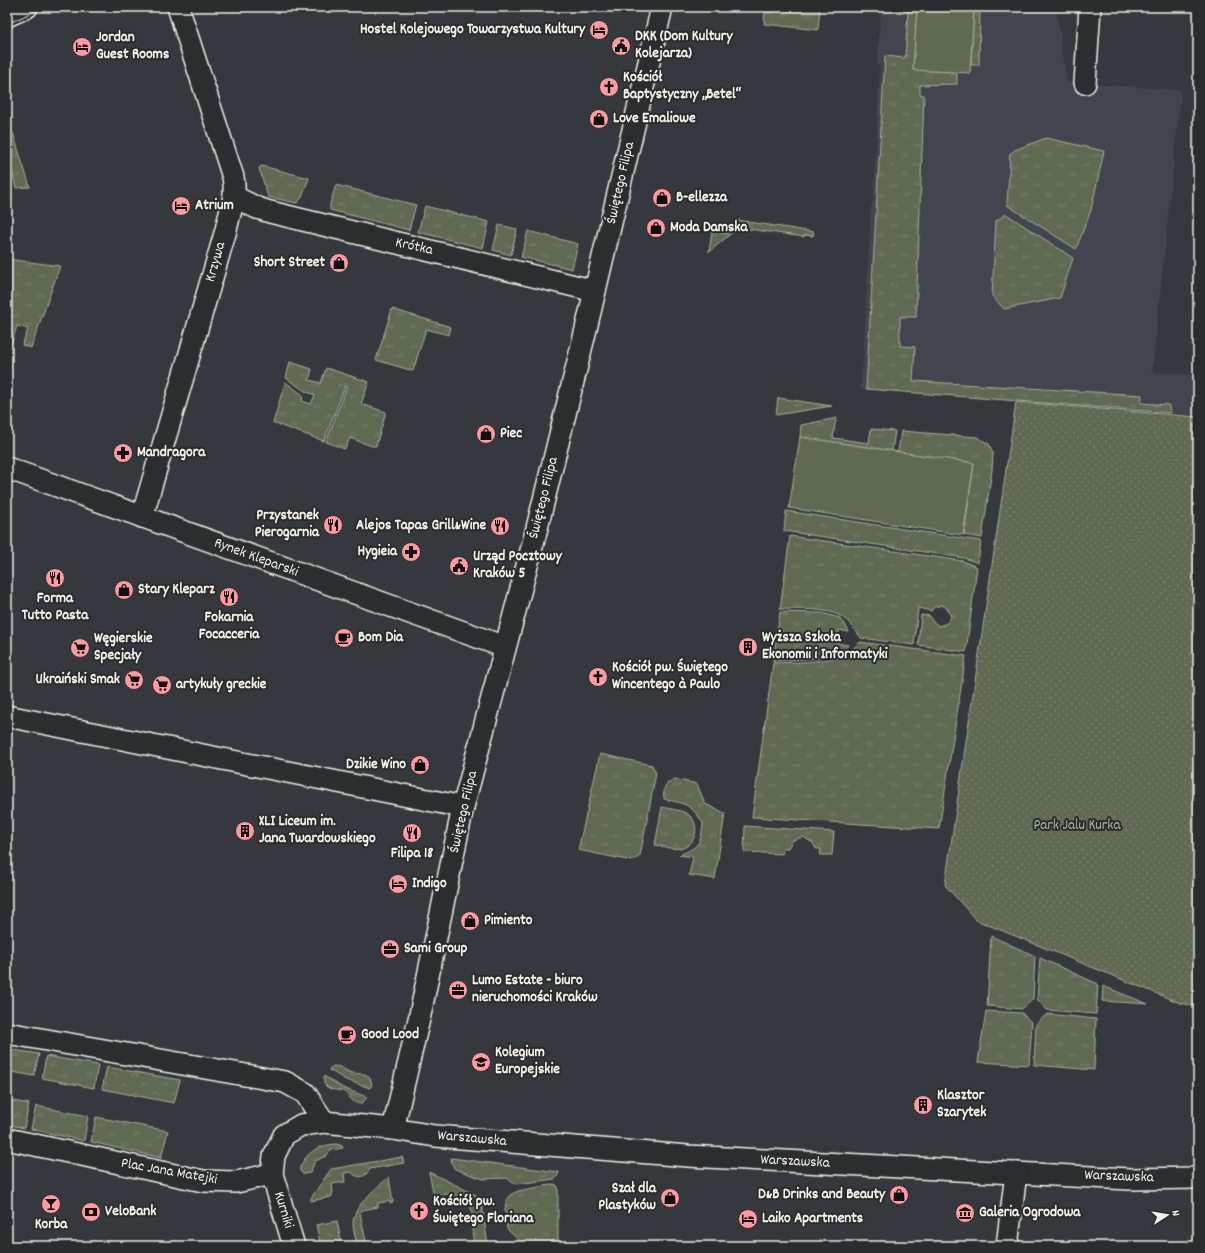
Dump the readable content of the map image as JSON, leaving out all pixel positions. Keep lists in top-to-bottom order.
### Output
{
  "streets": {
    "street": [
      "Świętego Filipa",
      "Krótka",
      "Krzywa",
      "Rynek Kleparski",
      "Warszawska",
      "Plac Jana Matejki",
      "Kurniki"
    ]
  },
  "crossings": [
    ["Świętego Filipa", "Krótka"],
    ["Świętego Filipa", "Rynek Kleparski"],
    ["Świętego Filipa", "Warszawska"],
    ["Krótka", "Krzywa"],
    ["Krzywa", "Rynek Kleparski"],
    ["Plac Jana Matejki", "Kurniki"]
  ],
  "parks": ["Park Jalu Kurka"],
  "places": {
    "hotel": [
      "Hostel Kolejowego Towarzystwa Kultury",
      "Jordan Guest Rooms",
      "Atrium",
      "Indigo",
      "Laiko Apartments"
    ],
    "public building": ["DKK (Dom Kultury Kolejarza)", "Urząd Pocztowy Kraków 5"],
    "church": ["Kościół Baptystyczny „Betel“", "Kościół pw. Świętego Wincentego à Paulo", "Kościół pw. Świętego Floriana"],
    "shop": [
      "Love Emaliowe",
      "B-ellezza",
      "Moda Damska",
      "Short Street",
      "Piec",
      "Stary Kleparz",
      "Dzikie Wino",
      "Pimiento",
      "D&B Drinks and Beauty",
      "Szał dla Plastyków"
    ],
    "pharmacy": ["Mandragora", "Hygieia"],
    "restaurant": [
      "Przystanek Pierogarnia",
      "Alejos Tapas Grill&Wine",
      "Forma Tutto Pasta",
      "Fokarnia Focacceria",
      "Filipa 18"
    ],
    "cafe": ["Bom Dia", "Good Lood"],
    "building": ["Wyższa Szkoła Ekonomii i Informatyki", "XLI Liceum im. Jana Twardowskiego", "Klasztor Szarytek"],
    "supermarket": ["Węgierskie Specjały", "Ukraiński Smak", "artykuły greckie"],
    "office": ["Sami Group", "Lumo Estate - biuro nieruchomości Kraków"],
    "school or university": ["Kolegium Europejskie"],
    "bar": ["Korba"],
    "bank": ["VeloBank"],
    "museum": ["Galeria Ogrodowa"]
  },
  "north": "right"
}
